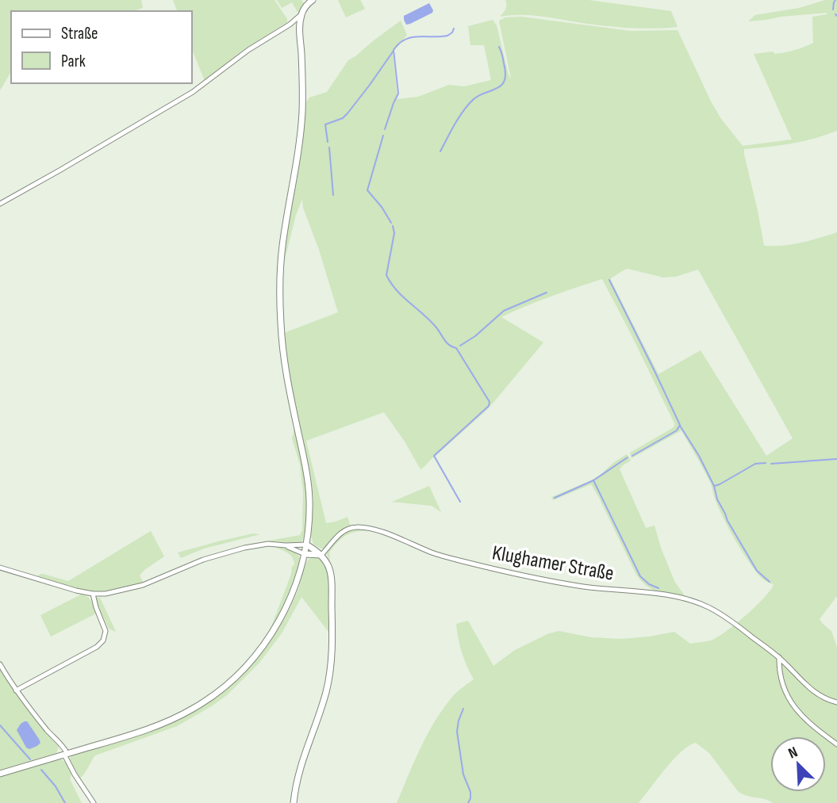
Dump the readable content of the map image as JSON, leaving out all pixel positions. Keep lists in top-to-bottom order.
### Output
{
  "streets": {
    "street": ["Klughamer Straße"]
  },
  "legend": ["Straße", "Park"],
  "north": "top left"
}
